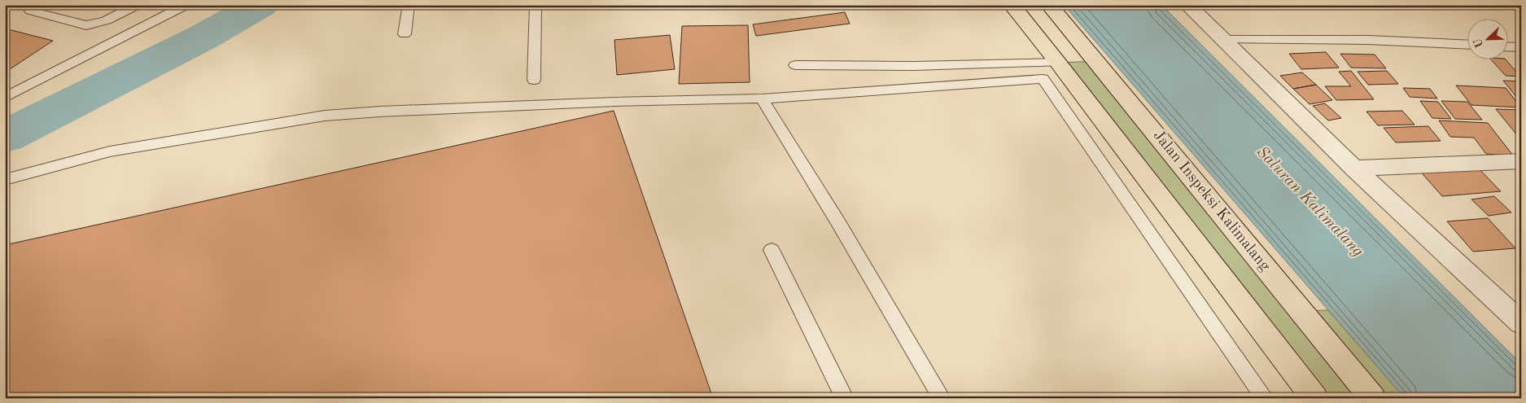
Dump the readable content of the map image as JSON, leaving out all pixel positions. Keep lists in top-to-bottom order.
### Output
{
  "streets": {
    "main road": ["Jalan Inspeksi Kalimalang"]
  },
  "water": ["Saluran Kalimalang"],
  "north": "bottom left"
}
